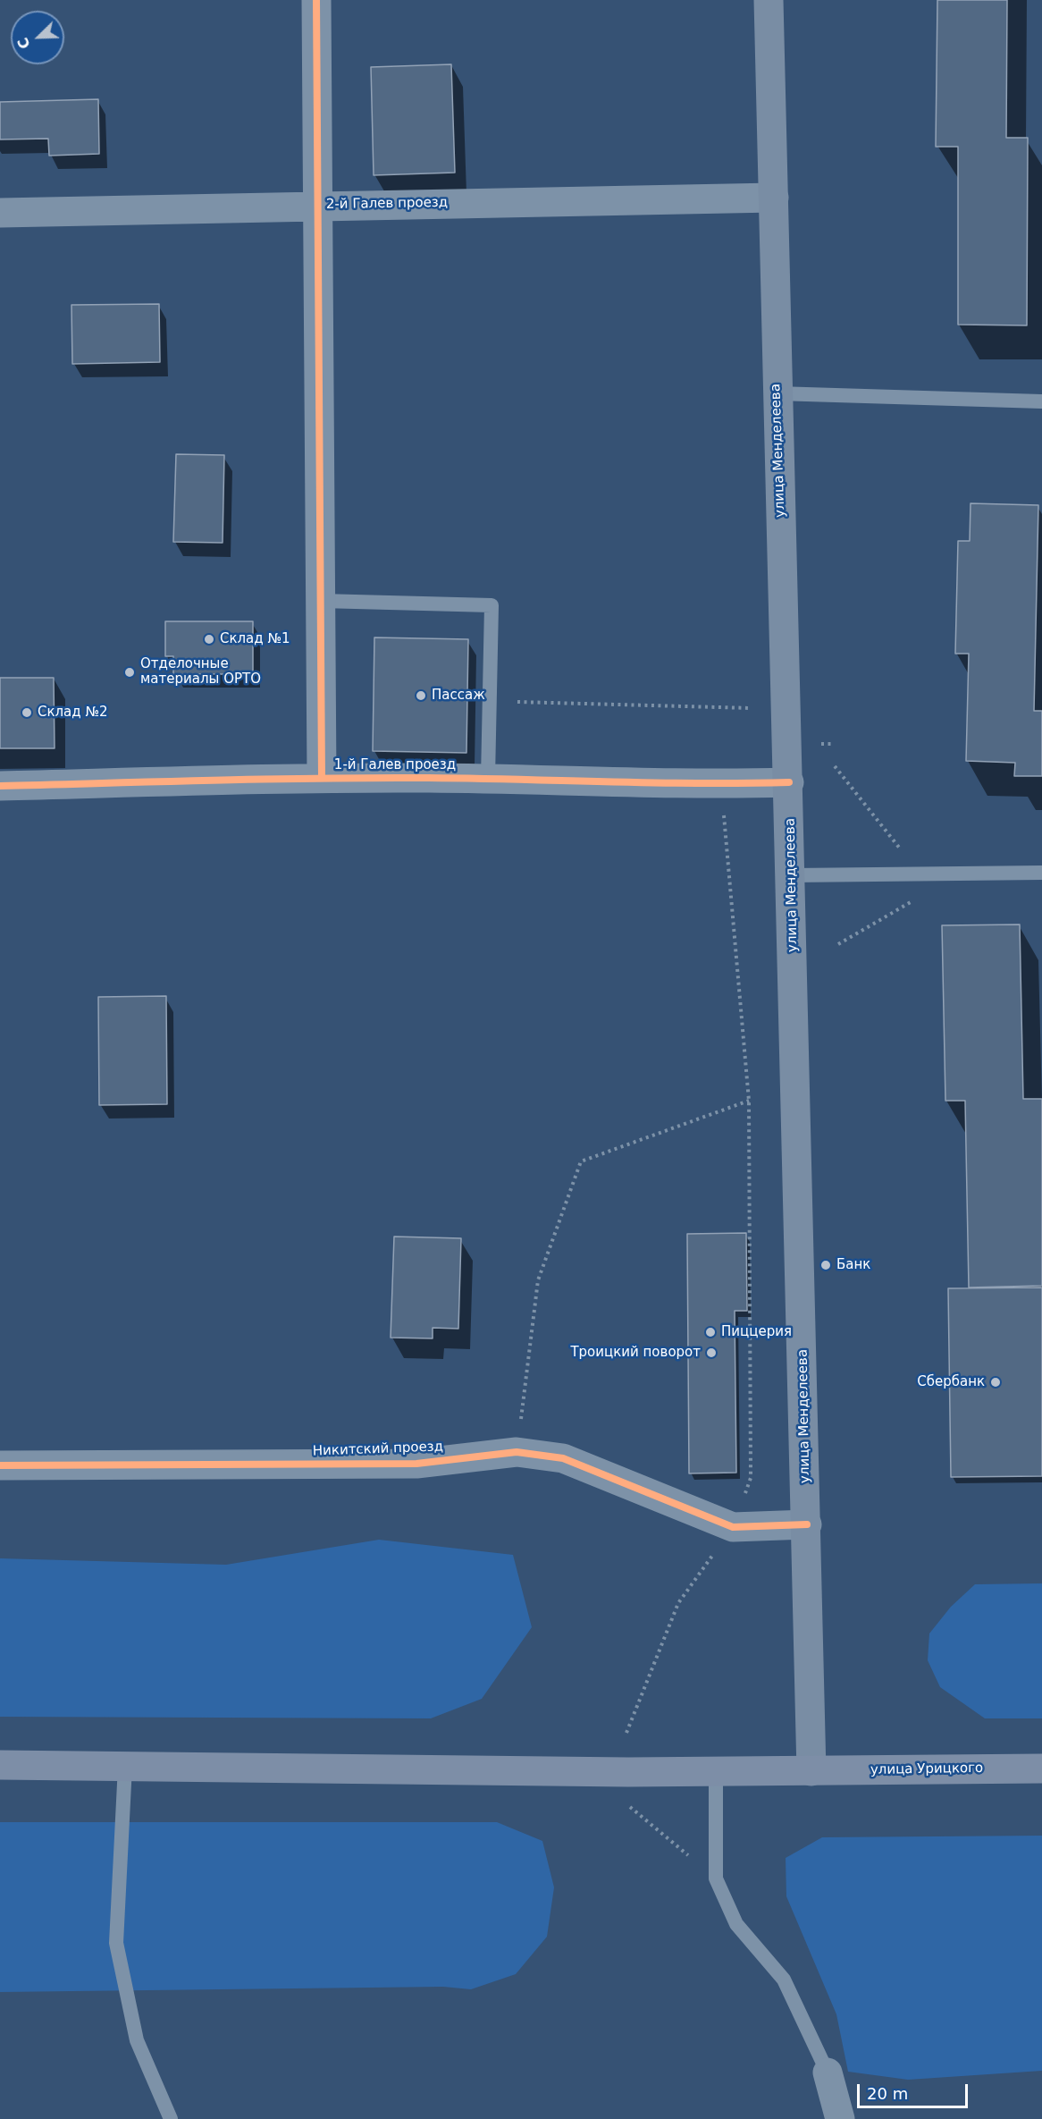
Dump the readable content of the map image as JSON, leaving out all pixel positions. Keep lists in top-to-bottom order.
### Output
{
  "streets": {
    "main road": ["улица Менделеева", "улица Урицкого"],
    "street": ["2-й Галев проезд", "1-й Галев проезд", "Никитский проезд"]
  },
  "crossings": [
    ["2-й Галев проезд", "улица Менделеева"],
    ["улица Менделеева", "1-й Галев проезд"],
    ["улица Менделеева", "Никитский проезд"],
    ["улица Менделеева", "улица Урицкого"]
  ],
  "places": [
    "Склад №1",
    "Отделочные материалы ОРТО",
    "Пассаж",
    "Склад №2",
    "Банк",
    "Пиццерия",
    "Троицкий поворот",
    "Сбербанк"
  ],
  "scale_bar": "20 m",
  "north": "bottom left"
}
